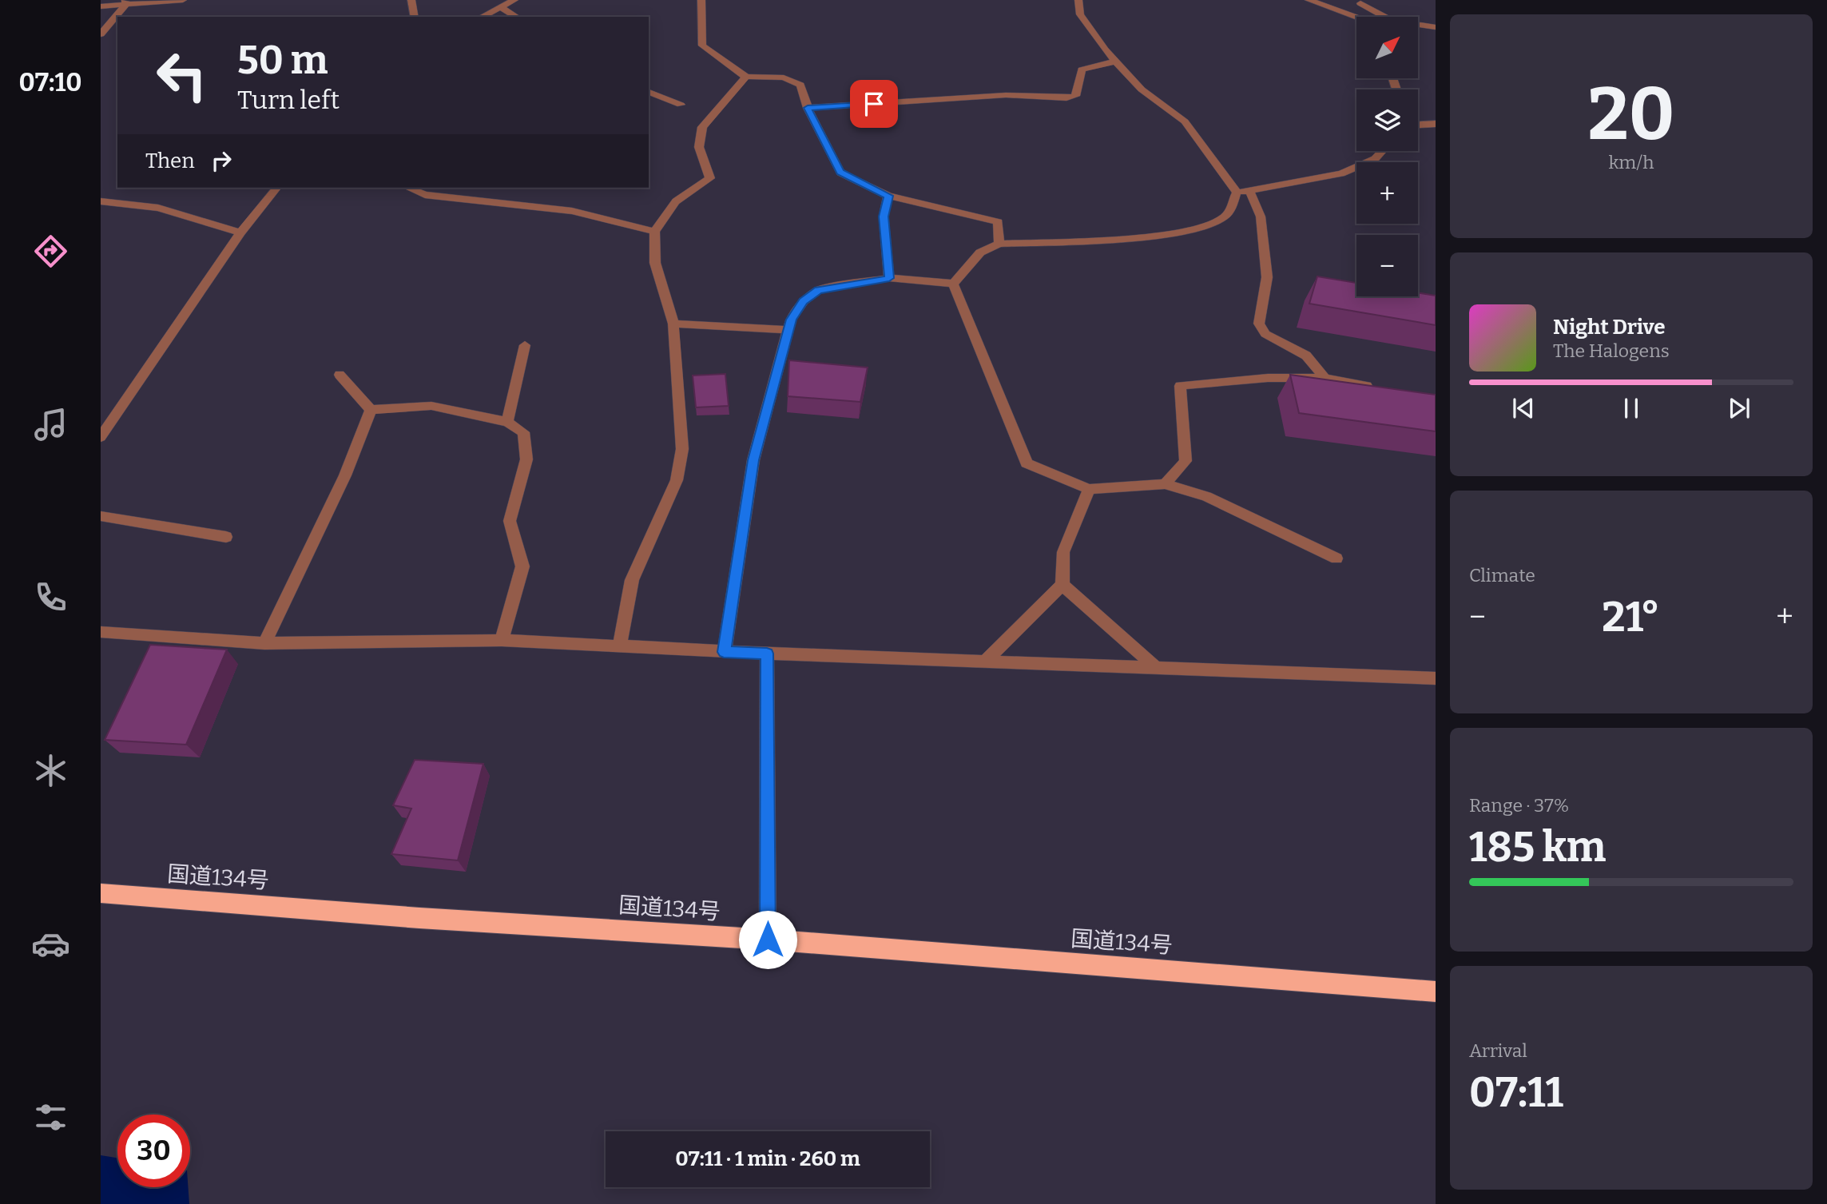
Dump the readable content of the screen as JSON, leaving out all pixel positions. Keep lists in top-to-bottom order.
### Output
{
  "streets": {
    "highway": ["国道134号"]
  },
  "north": "top right",
  "page": {
    "tabs": "07:10",
    "tile": [
      ["20", "km/h"],
      "Climate",
      ["Range · 37%", "185 km"],
      ["Arrival", "07:11"]
    ],
    "map_buttons": ["+", "−"],
    "turn": ["50 m", "Turn left"],
    "then": "Then",
    "song": ["Night Drive", "The Halogens"],
    "heat": ["−", "21°", "+"],
    "limit": "30",
    "trip": "07:11 · 1 min · 260 m"
  }
}
